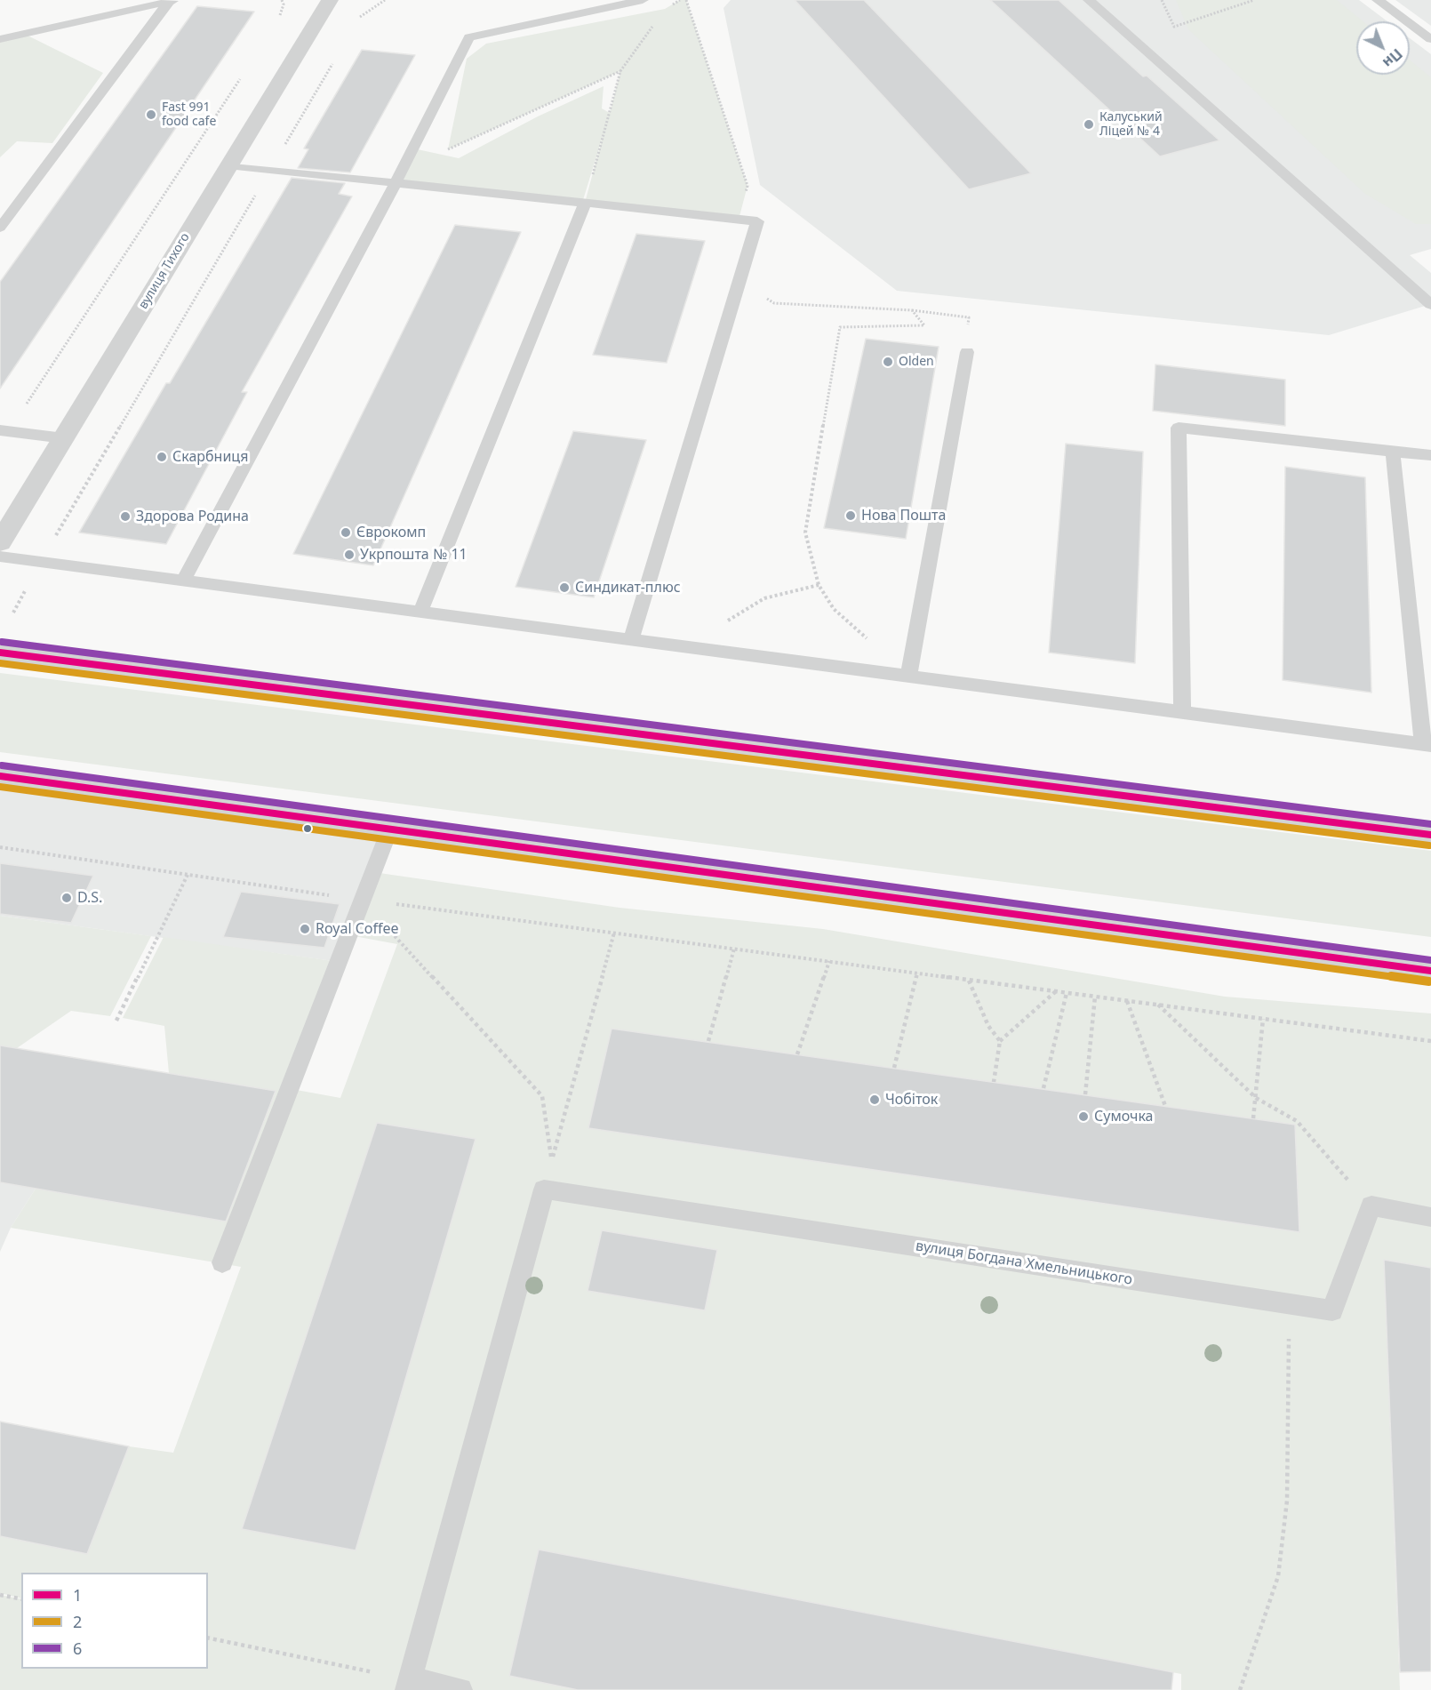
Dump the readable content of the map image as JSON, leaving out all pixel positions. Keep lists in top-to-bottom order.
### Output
{
  "streets": {
    "street": ["вулиця Тихого"],
    "lane": ["вулиця Богдана Хмельницького"]
  },
  "places": [
    "Fast 991 food cafe",
    "Калуський Ліцей № 4",
    "Olden",
    "Скарбниця",
    "Нова Пошта",
    "Здорова Родина",
    "Єврокомп",
    "Укрпошта № 11",
    "Синдикат-плюс",
    "D.S.",
    "Royal Coffee",
    "Чобіток",
    "Сумочка"
  ],
  "lines": ["transit line 6", "transit line 1", "transit line 2"],
  "legend": ["1", "2", "6"],
  "north": "bottom right"
}
